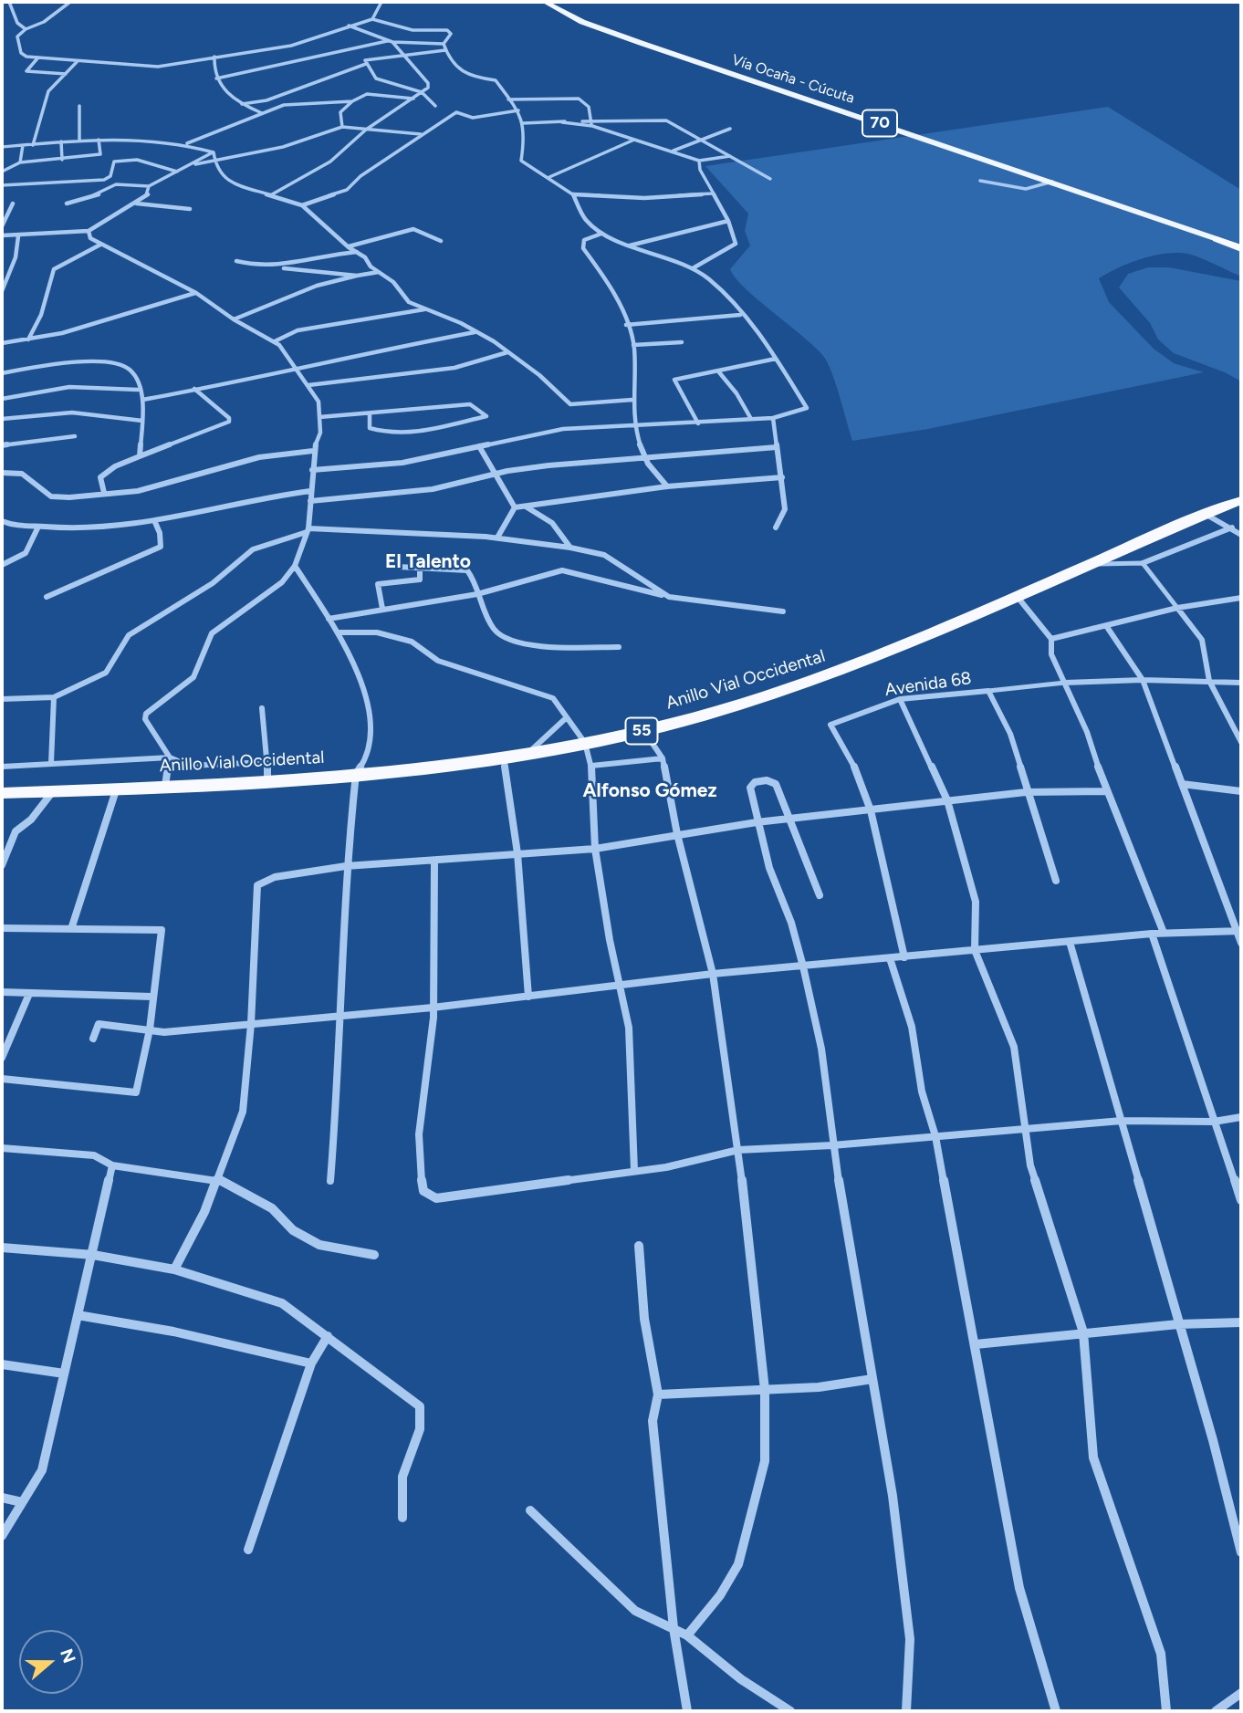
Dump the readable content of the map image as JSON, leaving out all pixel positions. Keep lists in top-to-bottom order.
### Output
{
  "streets": {
    "highway": ["Anillo Vial Occidental", "55"],
    "main road": ["Vía Ocaña - Cúcuta", "70"],
    "street": ["Avenida 68"]
  },
  "districts": ["El Talento", "Alfonso Gómez"],
  "north": "right"
}
